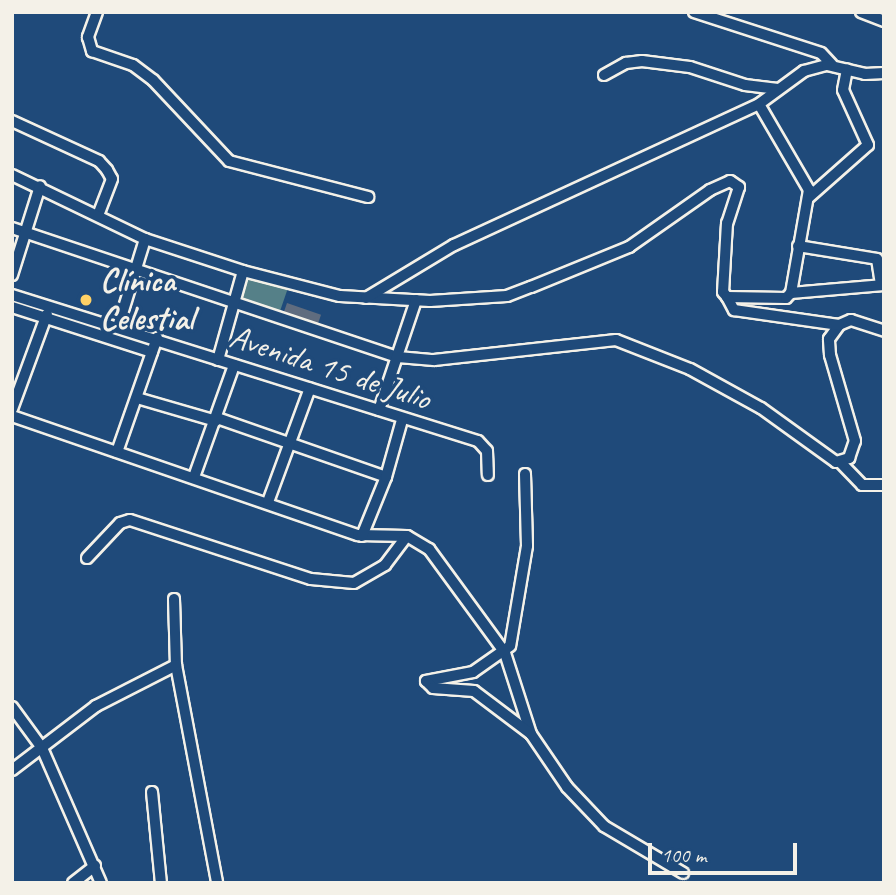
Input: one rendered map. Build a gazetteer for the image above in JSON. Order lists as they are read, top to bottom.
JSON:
{
  "streets": {
    "street": ["Avenida 15 de Julio"]
  },
  "places": ["Clínica Celestial"],
  "scale_bar": "100 m"
}
